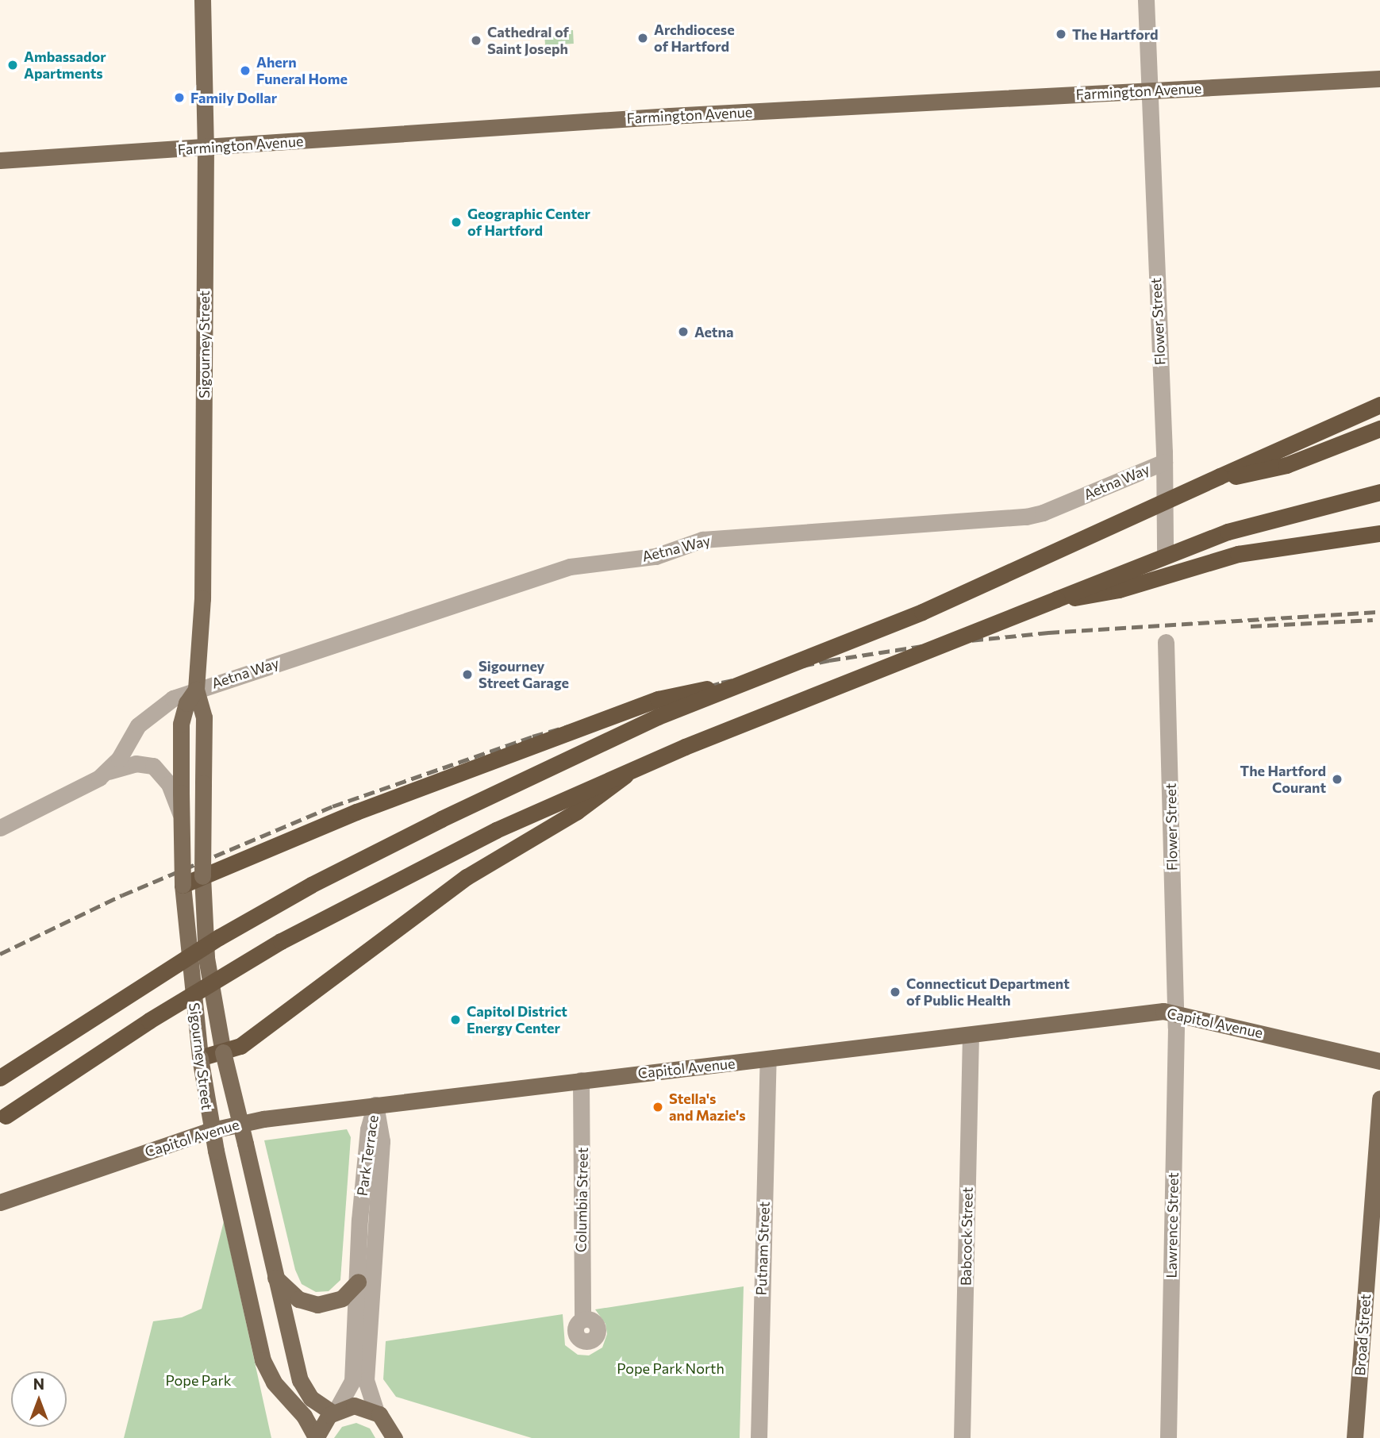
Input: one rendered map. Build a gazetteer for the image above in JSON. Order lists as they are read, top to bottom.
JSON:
{
  "streets": {
    "main road": [
      "Farmington Avenue",
      "Sigourney Street",
      "Capitol Avenue",
      "Broad Street"
    ],
    "street": [
      "Flower Street",
      "Aetna Way",
      "Park Terrace",
      "Columbia Street",
      "Lawrence Street",
      "Babcock Street",
      "Putnam Street"
    ]
  },
  "crossings": [
    ["Farmington Avenue", "Flower Street"],
    ["Farmington Avenue", "Sigourney Street"],
    ["Flower Street", "Aetna Way"],
    ["Flower Street", "Capitol Avenue"],
    ["Flower Street", "Lawrence Street"],
    ["Sigourney Street", "Aetna Way"],
    ["Sigourney Street", "Park Terrace"],
    ["Capitol Avenue", "Park Terrace"],
    ["Capitol Avenue", "Columbia Street"],
    ["Capitol Avenue", "Lawrence Street"],
    ["Capitol Avenue", "Babcock Street"],
    ["Capitol Avenue", "Putnam Street"]
  ],
  "parks": ["Pope Park North", "Pope Park"],
  "places": [
    "The Hartford",
    "Archdiocese of Hartford",
    "Cathedral of Saint Joseph",
    "Ambassador Apartments",
    "Ahern Funeral Home",
    "Family Dollar",
    "Geographic Center of Hartford",
    "Aetna",
    "Sigourney Street Garage",
    "The Hartford Courant",
    "Connecticut Department of Public Health",
    "Capitol District Energy Center",
    "Stella's and Mazie's"
  ],
  "north": "top"
}
